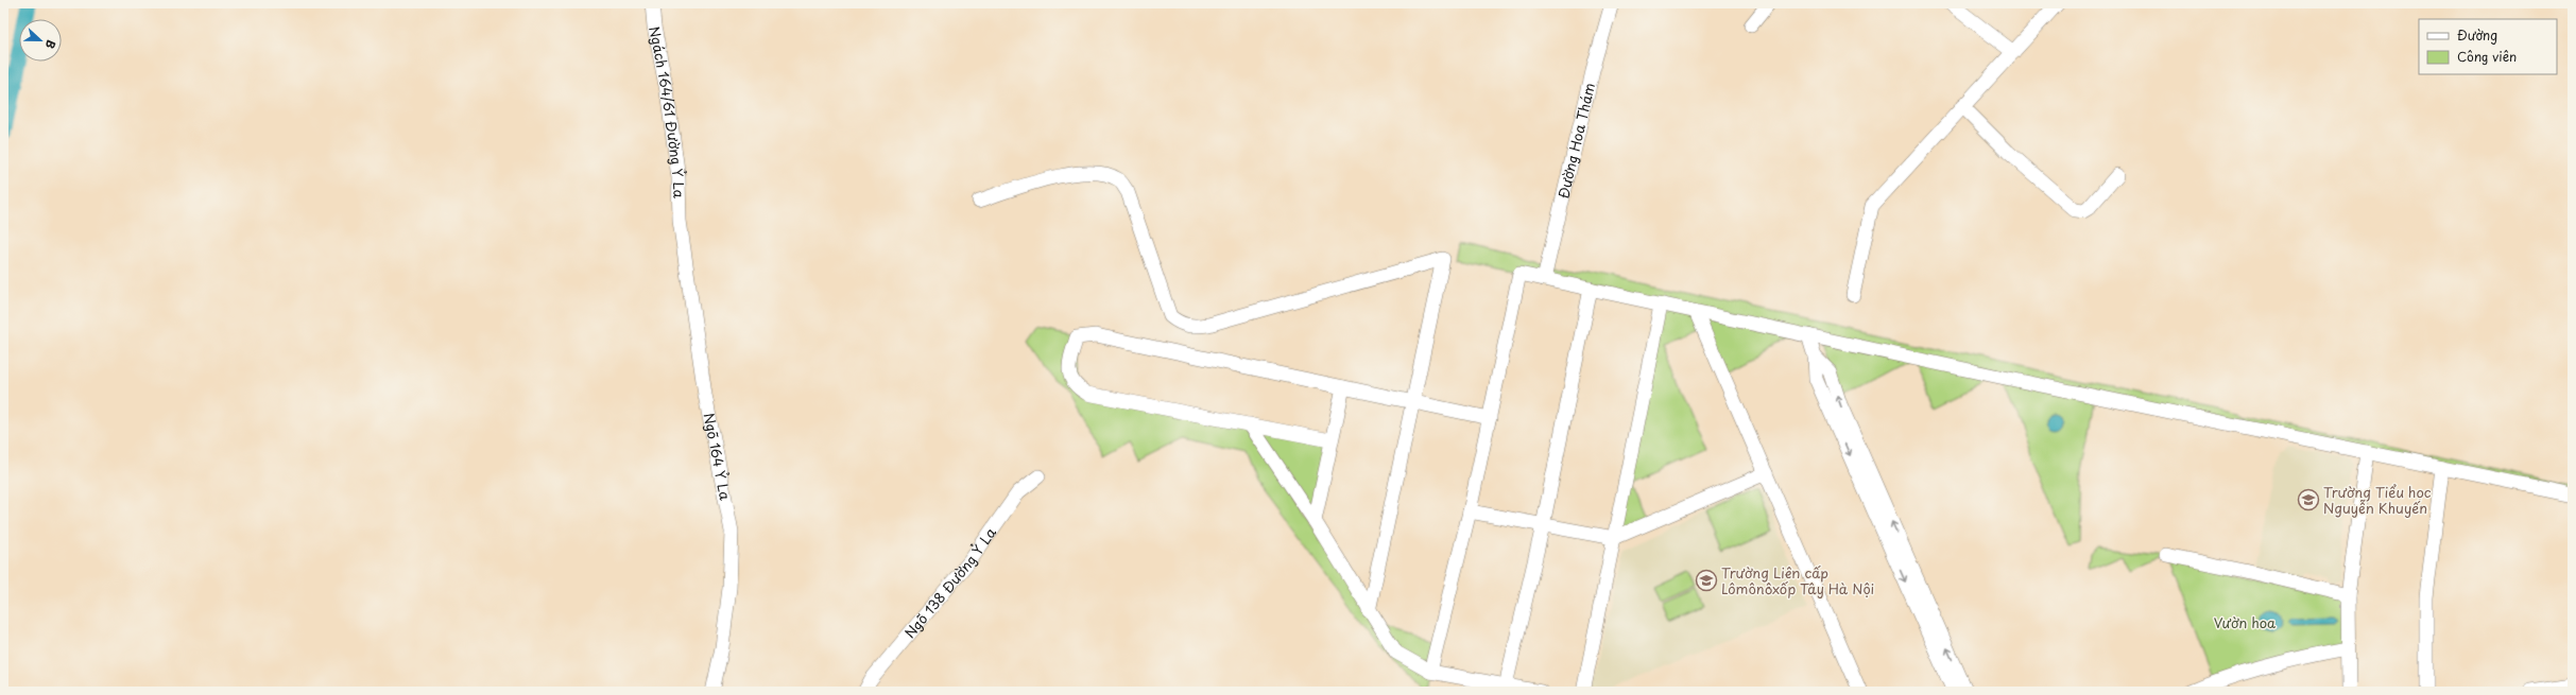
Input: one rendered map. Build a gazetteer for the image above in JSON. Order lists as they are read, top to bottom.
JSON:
{
  "streets": {
    "street": [
      "Ngách 164/61 Đường Ỷ La",
      "Đường Hoa Thám",
      "Ngõ 164 Ỷ La",
      "Ngõ 138 Đường Ỷ La"
    ]
  },
  "crossings": [
    ["Ngách 164/61 Đường Ỷ La", "Ngõ 164 Ỷ La"]
  ],
  "parks": ["Vườn hoa"],
  "places": {
    "school or university": ["Trường Tiểu học Nguyễn Khuyến", "Trường Liên cấp Lômônôxốp Tây Hà Nội"]
  },
  "legend": ["Đường", "Công viên"],
  "north": "right"
}
